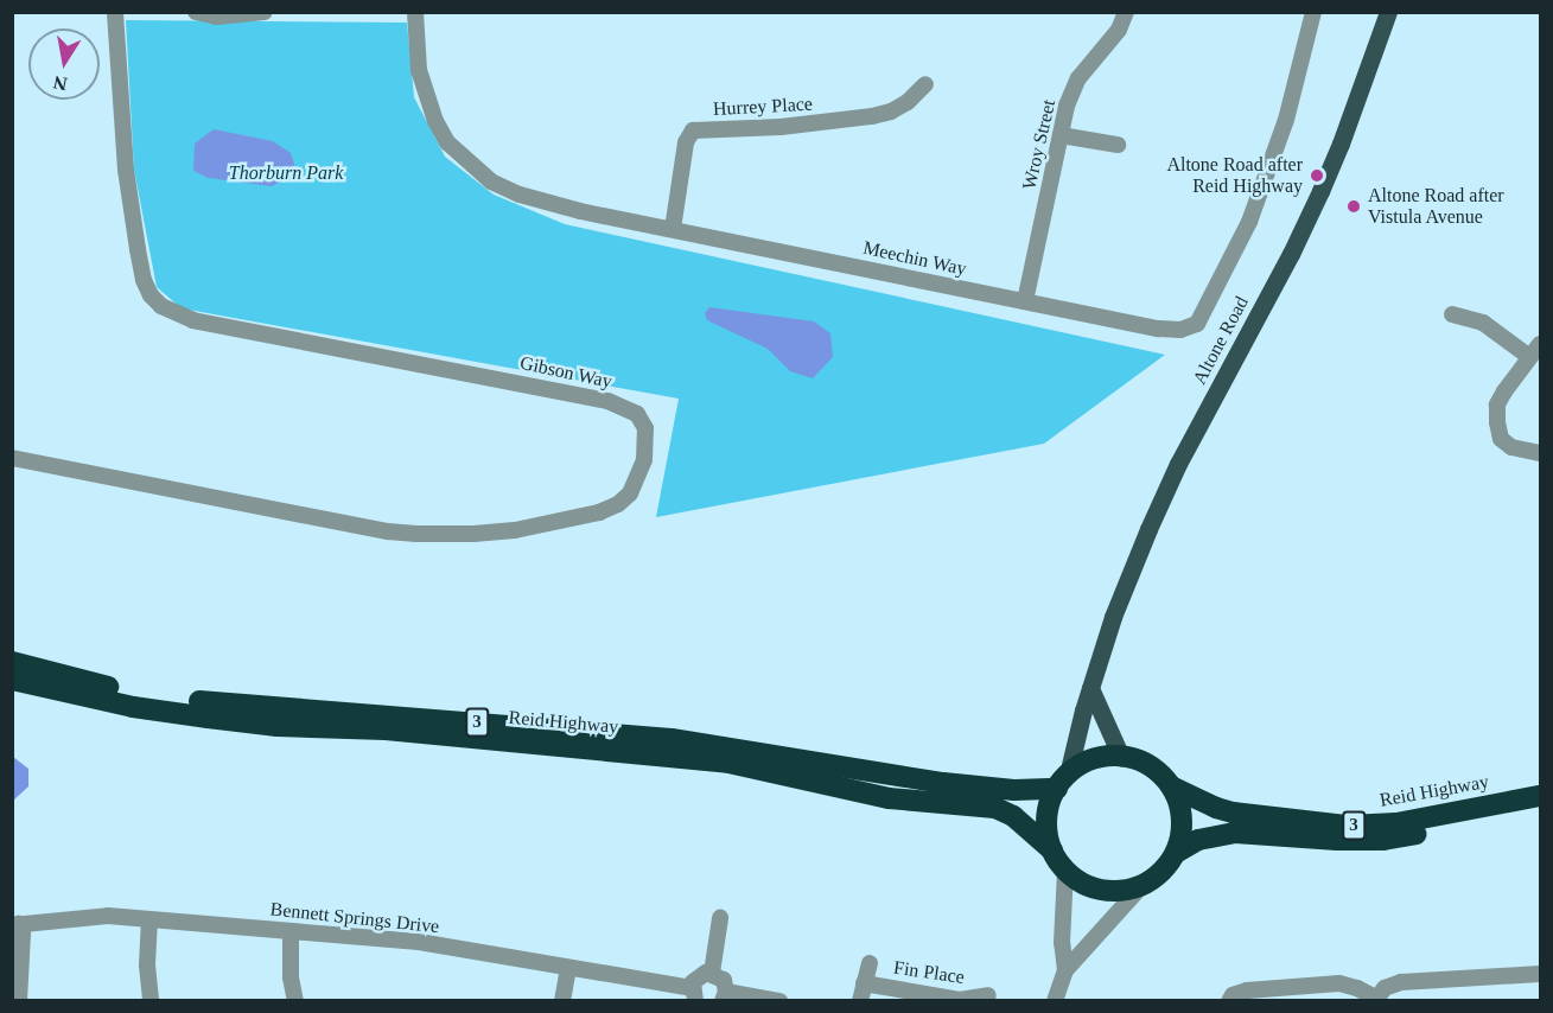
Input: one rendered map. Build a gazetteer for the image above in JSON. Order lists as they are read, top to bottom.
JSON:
{
  "streets": {
    "highway": ["3", "Reid Highway"],
    "main road": ["Altone Road"],
    "street": [
      "Hurrey Place",
      "Wroy Street",
      "Meechin Way",
      "Gibson Way",
      "Bennett Springs Drive",
      "Fin Place"
    ]
  },
  "crossings": [
    ["Hurrey Place", "Meechin Way"],
    ["Wroy Street", "Meechin Way"],
    ["Altone Road", "Reid Highway"]
  ],
  "parks": ["Thorburn Park"],
  "places": ["Altone Road after Reid Highway", "Altone Road after Vistula Avenue"],
  "north": "bottom"
}
